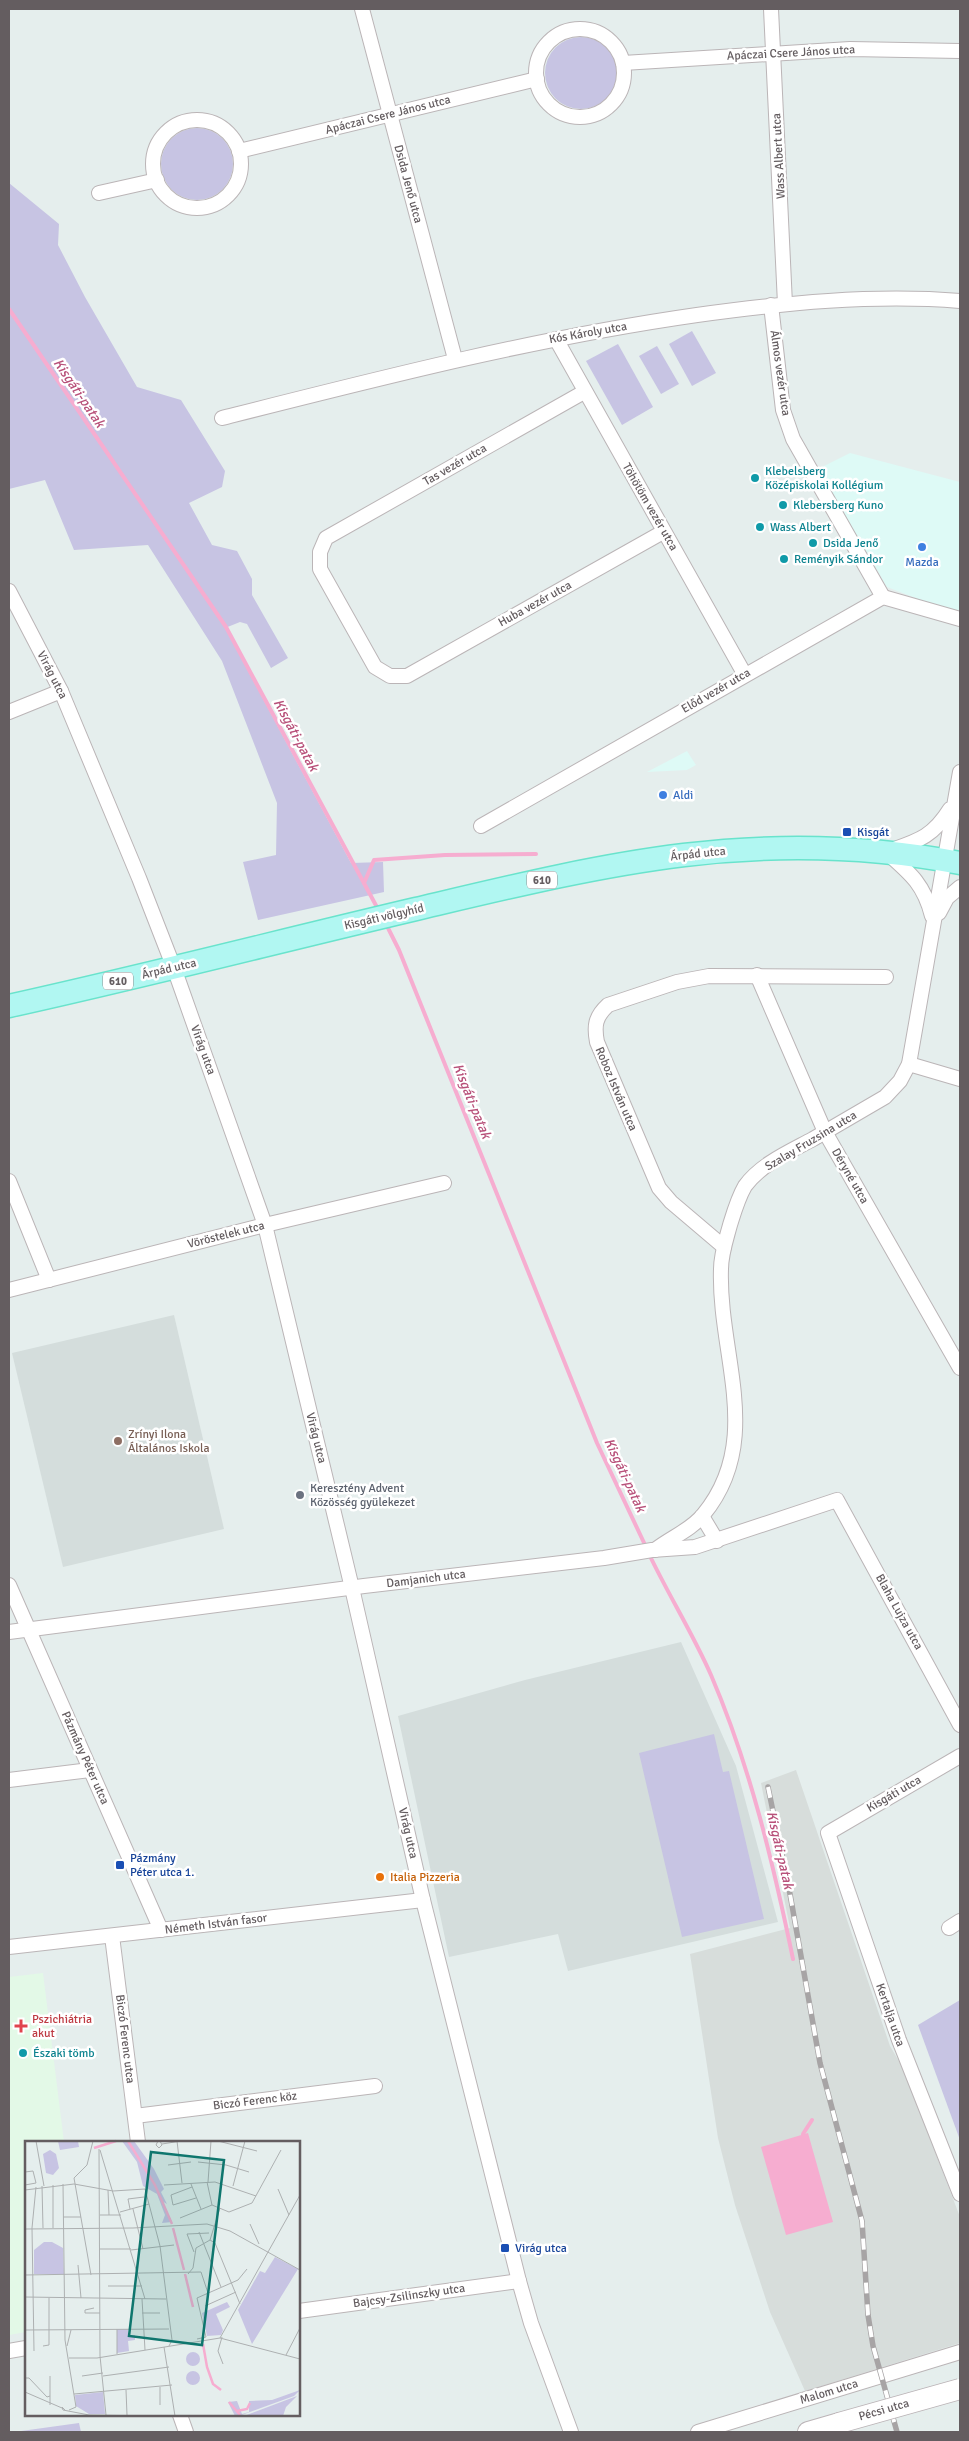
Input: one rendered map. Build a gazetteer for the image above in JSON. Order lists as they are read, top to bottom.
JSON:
{
  "streets": {
    "main road": ["Árpád utca", "610", "Kisgáti völgyhíd"],
    "street": [
      "Apáczai Csere János utca",
      "Wass Albert utca",
      "Dsida Jenő utca",
      "Kós Károly utca",
      "Álmos vezér utca",
      "Tas vezér utca",
      "Töhötöm vezér utca",
      "Huba vezér utca",
      "Virág utca",
      "Előd vezér utca",
      "Roboz István utca",
      "Szalay Fruzsina utca",
      "Déryné utca",
      "Vöröstelek utca",
      "Damjanich utca",
      "Blaha Lujza utca",
      "Pázmány Péter utca",
      "Kisgáti utca",
      "Németh István fasor",
      "Kertalja utca",
      "Biczó Ferenc utca",
      "Biczó Ferenc köz",
      "Bajcsy-Zsilinszky utca",
      "Malom utca",
      "Pécsi utca"
    ]
  },
  "crossings": [
    ["Apáczai Csere János utca", "Wass Albert utca"],
    ["Apáczai Csere János utca", "Dsida Jenő utca"],
    ["Wass Albert utca", "Kós Károly utca"],
    ["Dsida Jenő utca", "Kós Károly utca"],
    ["Kós Károly utca", "Álmos vezér utca"],
    ["Kós Károly utca", "Töhötöm vezér utca"],
    ["Álmos vezér utca", "Előd vezér utca"],
    ["Tas vezér utca", "Töhötöm vezér utca"],
    ["Tas vezér utca", "Huba vezér utca"],
    ["Töhötöm vezér utca", "Huba vezér utca"],
    ["Töhötöm vezér utca", "Előd vezér utca"],
    ["Virág utca", "Árpád utca"],
    ["Virág utca", "Vöröstelek utca"],
    ["Virág utca", "Damjanich utca"],
    ["Virág utca", "Németh István fasor"],
    ["Virág utca", "Bajcsy-Zsilinszky utca"],
    ["Árpád utca", "Kisgáti völgyhíd"],
    ["Árpád utca", "Szalay Fruzsina utca"],
    ["Roboz István utca", "Szalay Fruzsina utca"],
    ["Roboz István utca", "Déryné utca"],
    ["Szalay Fruzsina utca", "Déryné utca"],
    ["Szalay Fruzsina utca", "Damjanich utca"],
    ["Damjanich utca", "Blaha Lujza utca"],
    ["Damjanich utca", "Pázmány Péter utca"],
    ["Pázmány Péter utca", "Németh István fasor"],
    ["Kisgáti utca", "Kertalja utca"],
    ["Németh István fasor", "Biczó Ferenc utca"],
    ["Biczó Ferenc utca", "Biczó Ferenc köz"]
  ],
  "water": ["Kisgáti-patak"],
  "places": {
    "other": [
      "Klebelsberg Középiskolai Kollégium",
      "Klebersberg Kuno",
      "Wass Albert",
      "Dsida Jenő",
      "Mazda",
      "Reményik Sándor",
      "Aldi",
      "Zrínyi Ilona Általános Iskola",
      "Keresztény Advent Közösség gyülekezet",
      "Italia Pizzeria",
      "Északi tömb"
    ],
    "transit": ["Kisgát", "Pázmány Péter utca 1.", "Virág utca"],
    "health": ["Pszichiátria akut"]
  }
}
